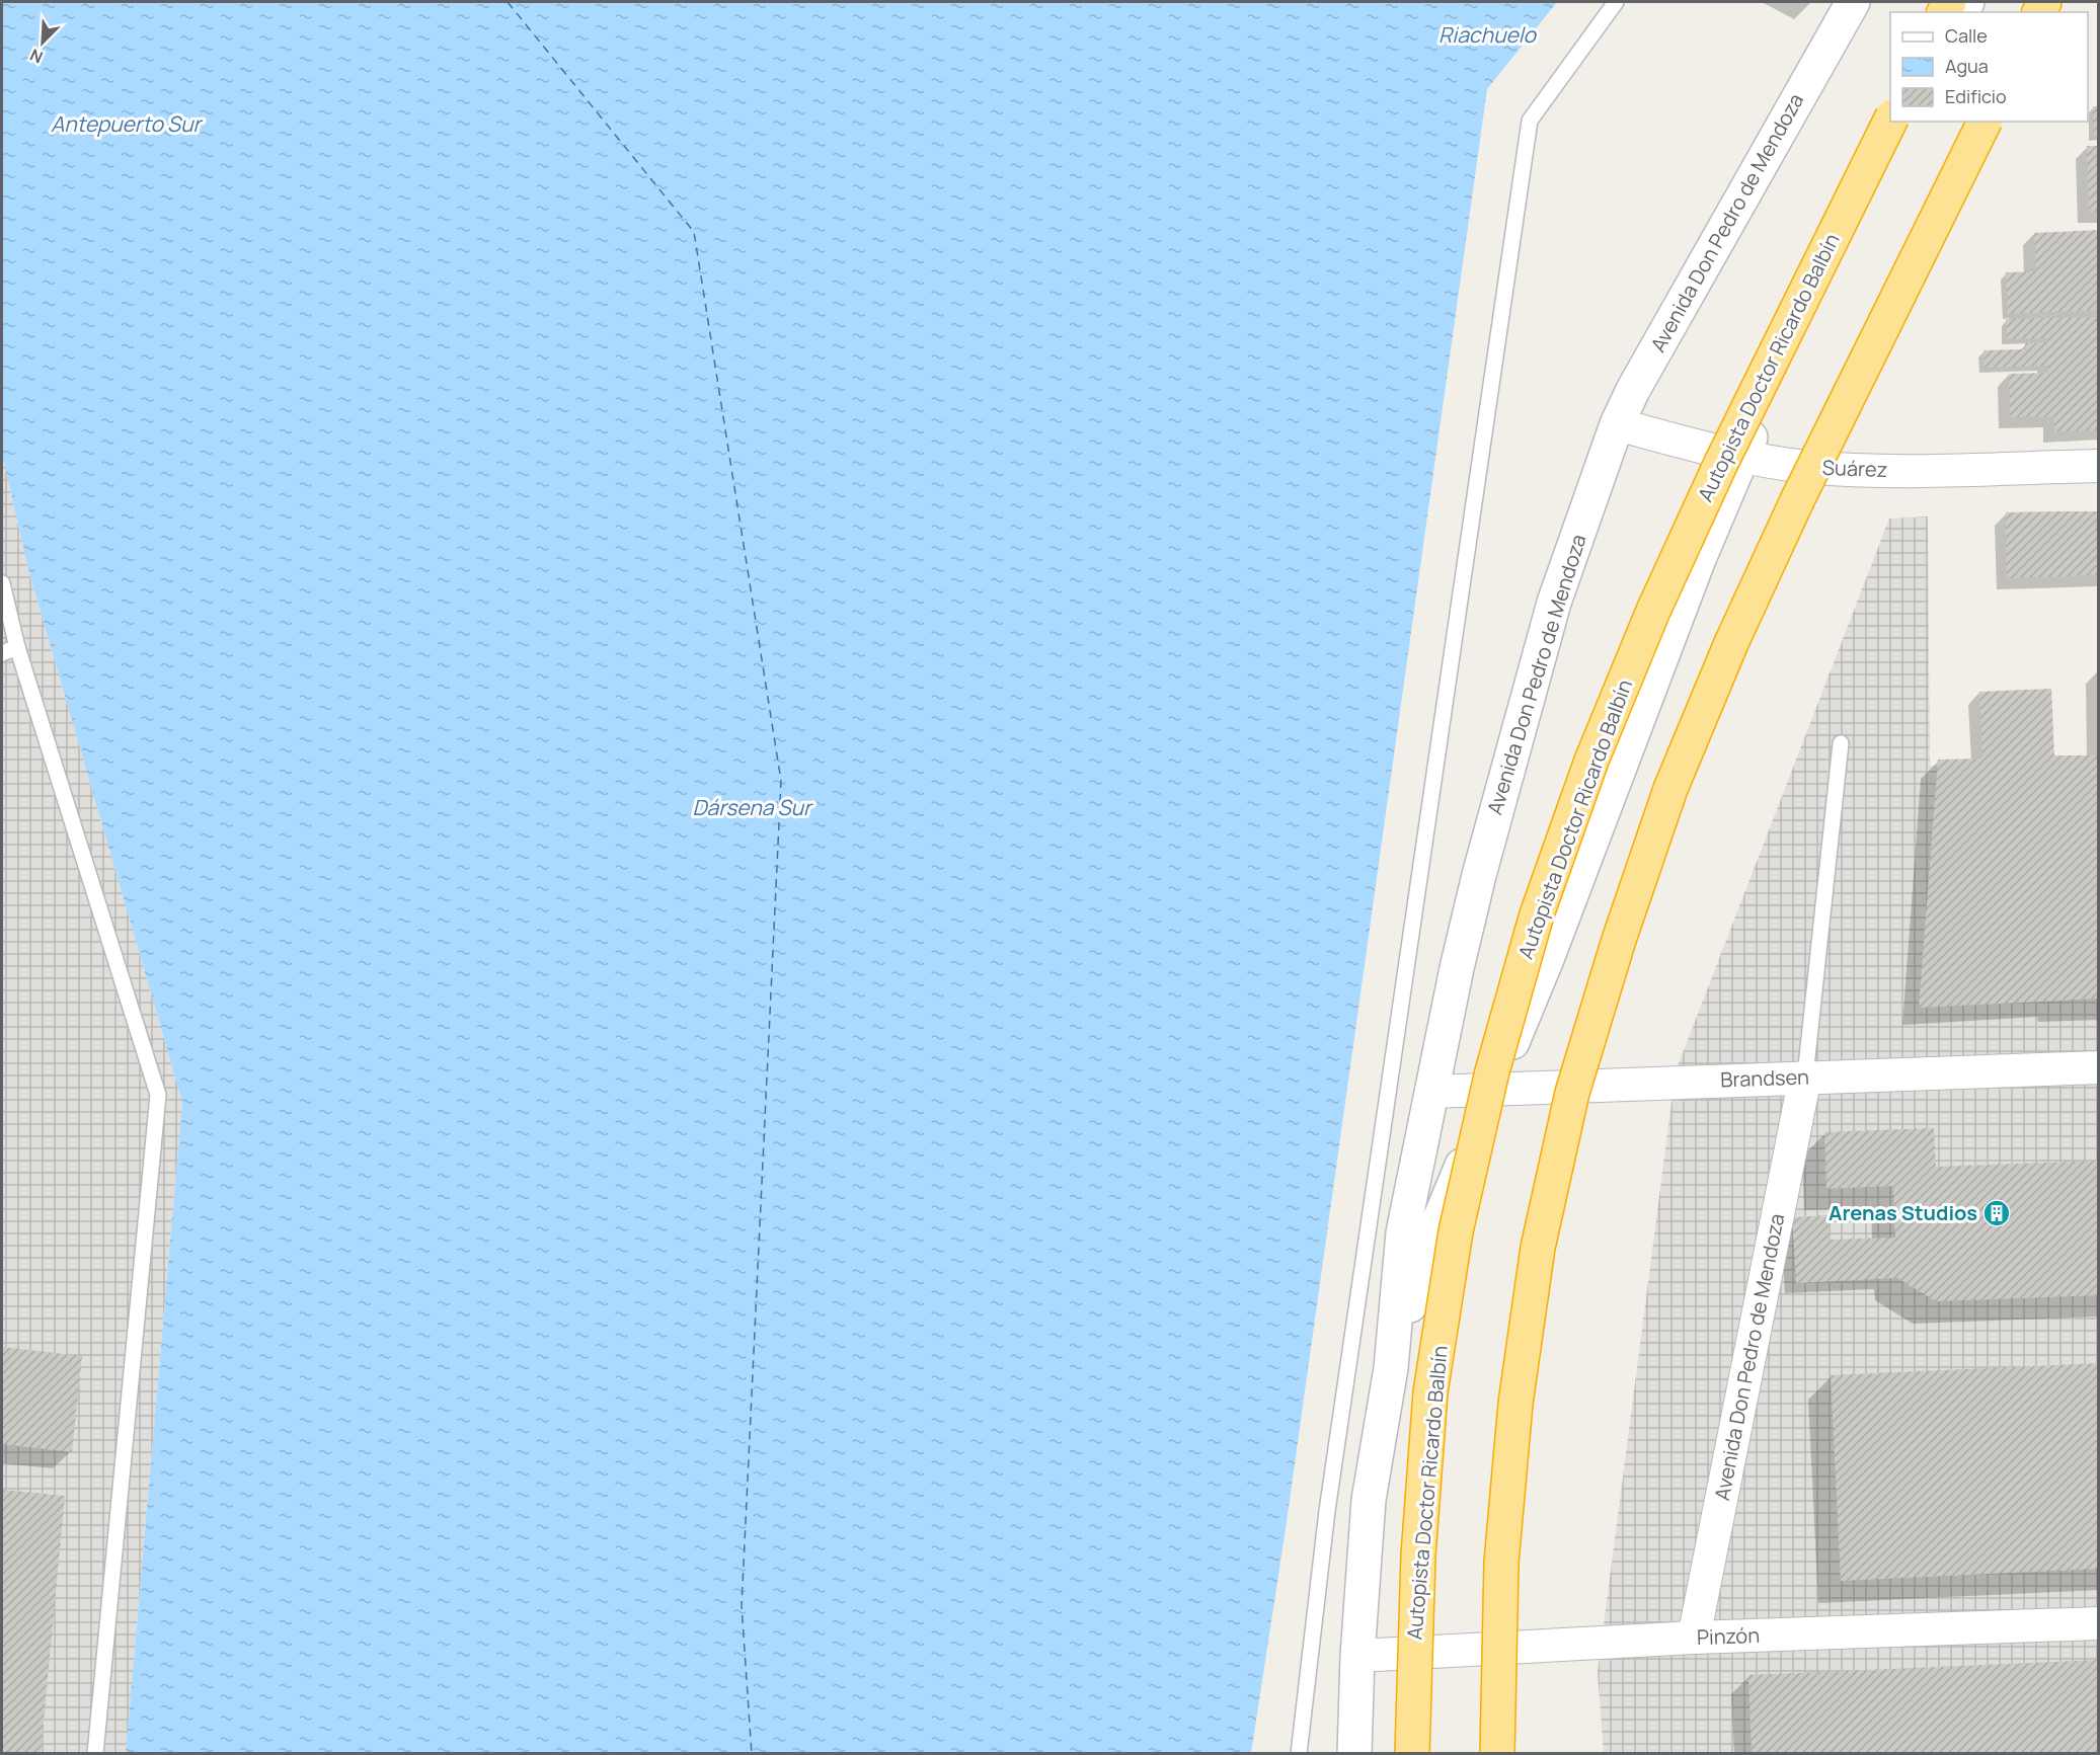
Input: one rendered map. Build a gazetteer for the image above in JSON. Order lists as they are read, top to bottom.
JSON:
{
  "streets": {
    "highway": ["Autopista Doctor Ricardo Balbín"],
    "main road": ["Avenida Don Pedro de Mendoza"],
    "street": ["Suárez", "Brandsen", "Pinzón"]
  },
  "crossings": [
    ["Avenida Don Pedro de Mendoza", "Suárez"],
    ["Avenida Don Pedro de Mendoza", "Brandsen"],
    ["Avenida Don Pedro de Mendoza", "Pinzón"]
  ],
  "water": ["Riachuelo", "Antepuerto Sur", "Dársena Sur"],
  "places": {
    "building": ["Arenas Studios"]
  },
  "legend": ["Calle", "Agua", "Edificio"],
  "north": "bottom left"
}
